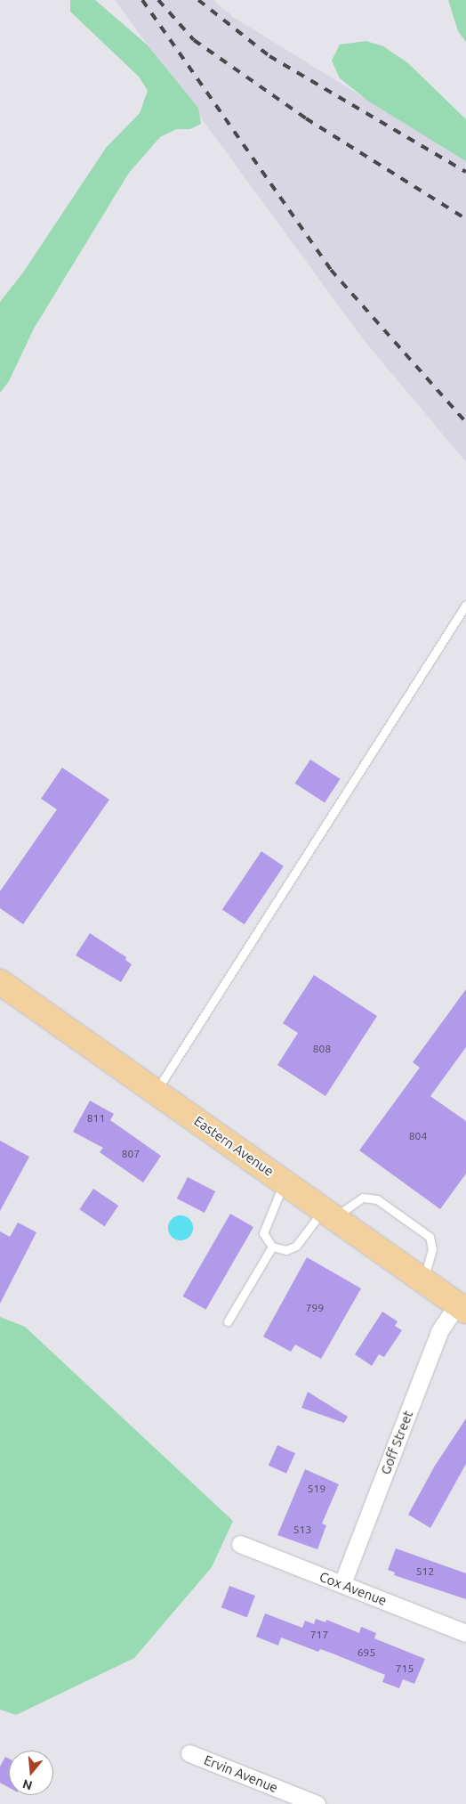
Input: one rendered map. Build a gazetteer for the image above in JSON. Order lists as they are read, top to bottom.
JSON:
{
  "streets": {
    "main road": ["Eastern Avenue"],
    "street": ["Goff Street", "Cox Avenue", "Ervin Avenue"]
  },
  "crossings": [
    ["Eastern Avenue", "Goff Street"],
    ["Goff Street", "Cox Avenue"]
  ],
  "house_numbers": [
    "808",
    "811",
    "804",
    "807",
    "799",
    "519",
    "513",
    "512",
    "717",
    "695",
    "715"
  ],
  "north": "bottom"
}
